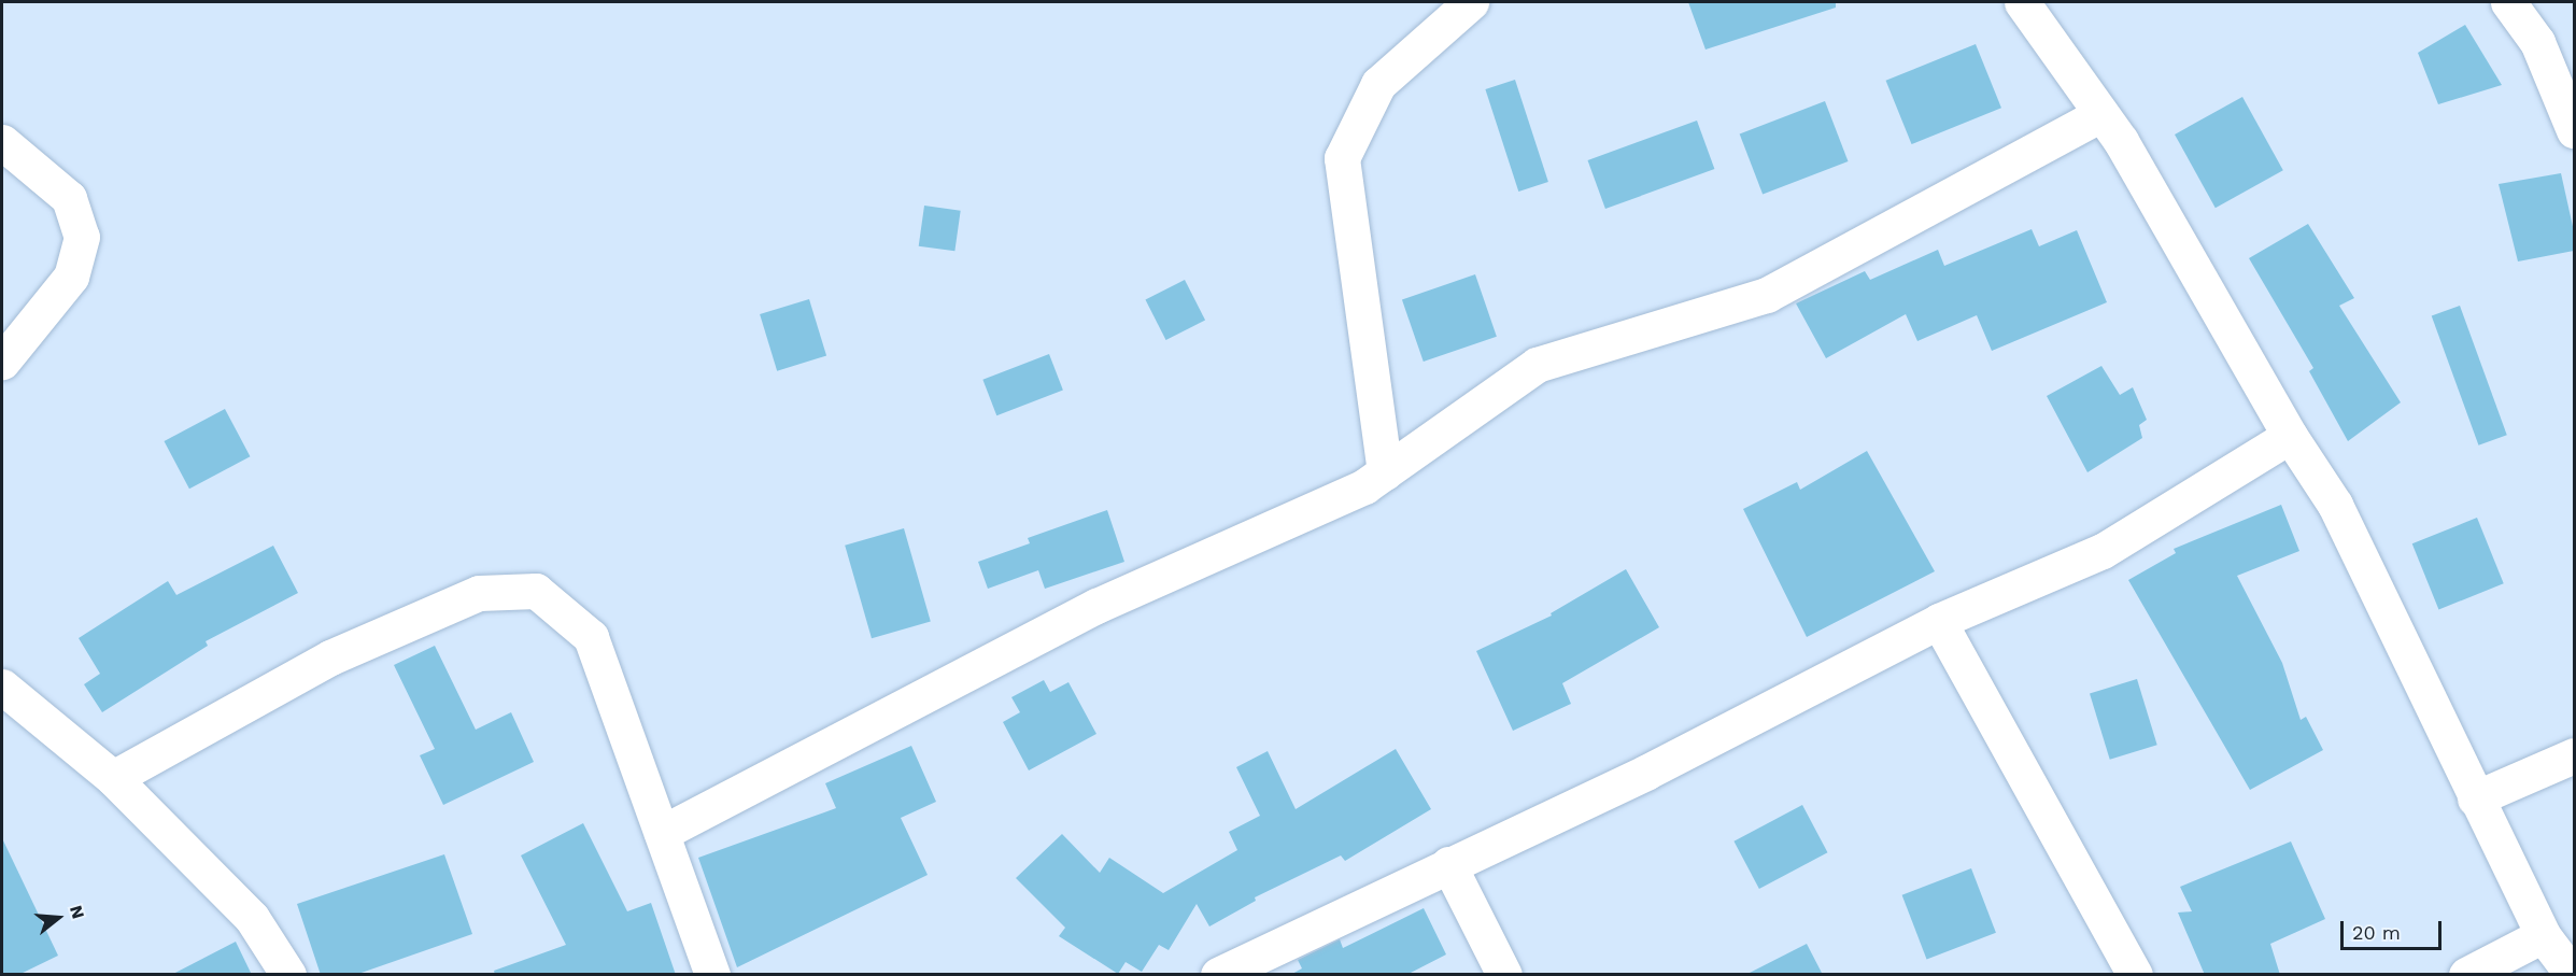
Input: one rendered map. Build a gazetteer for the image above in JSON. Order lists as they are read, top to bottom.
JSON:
{
  "scale_bar": "20 m",
  "north": "right"
}
